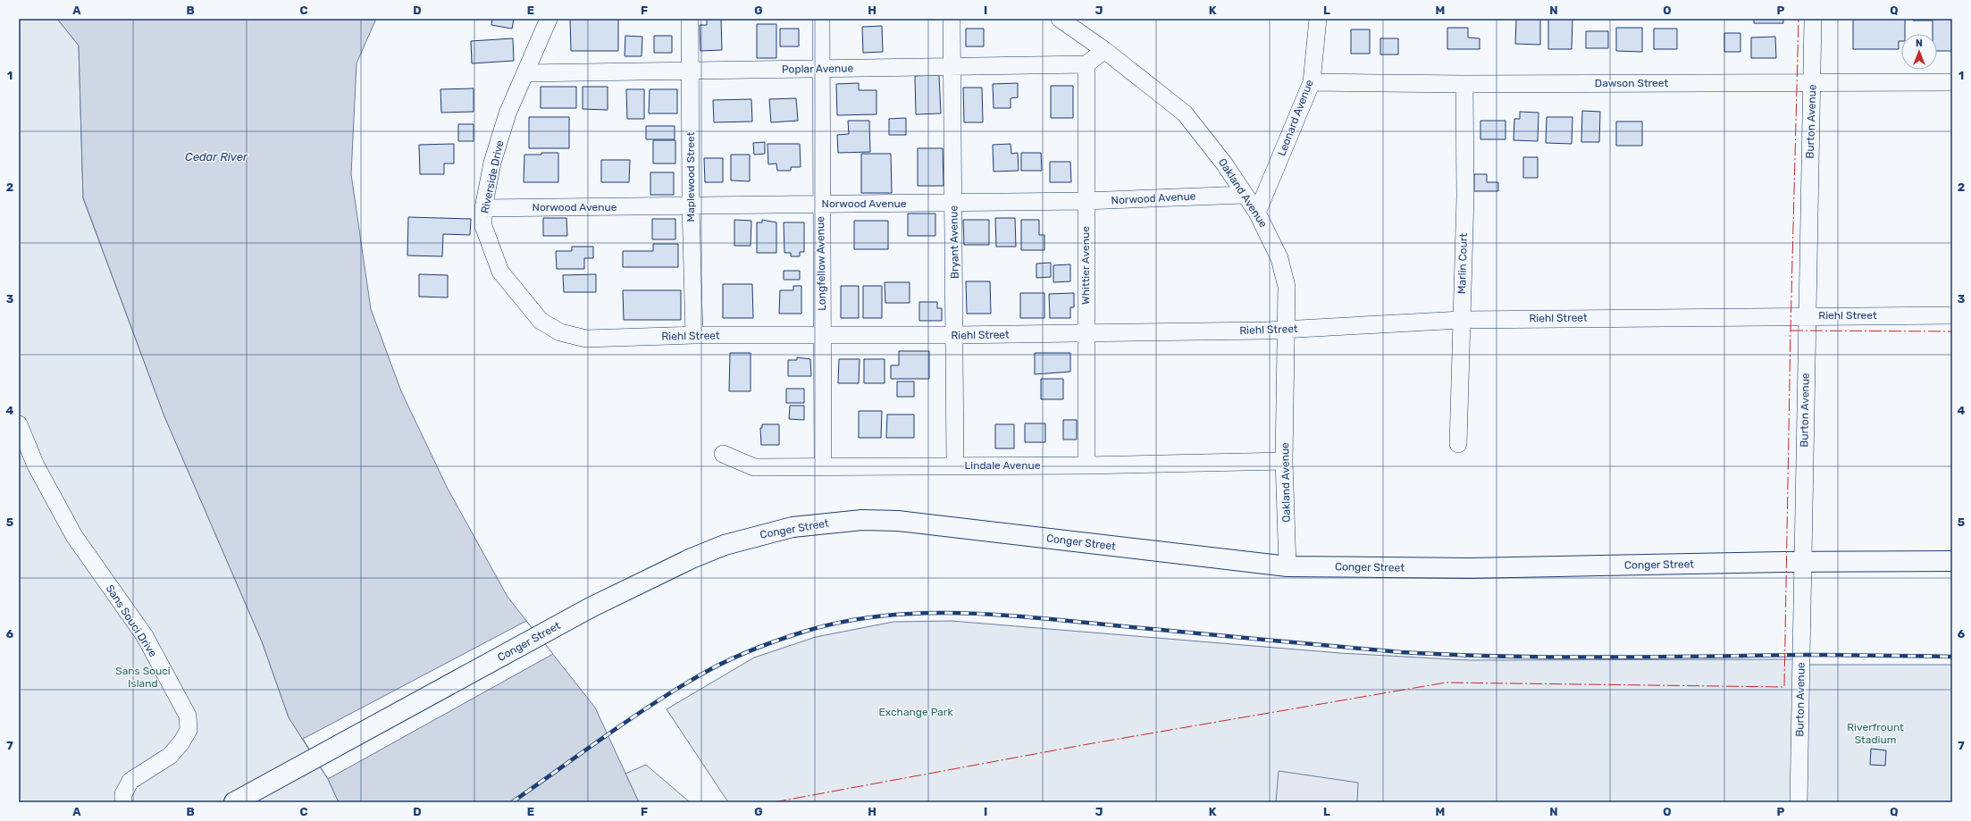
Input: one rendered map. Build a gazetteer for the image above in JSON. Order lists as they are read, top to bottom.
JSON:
{
  "streets": {
    "main road": ["Conger Street"],
    "street": [
      "Poplar Avenue",
      "Dawson Street",
      "Leonard Avenue",
      "Burton Avenue",
      "Riverside Drive",
      "Maplewood Street",
      "Oakland Avenue",
      "Norwood Avenue",
      "Bryant Avenue",
      "Longfellow Avenue",
      "Marlin Court",
      "Whittier Avenue",
      "Riehl Street",
      "Lindale Avenue",
      "Sans Souci Drive"
    ]
  },
  "crossings": [
    ["Poplar Avenue", "Riverside Drive"],
    ["Poplar Avenue", "Maplewood Street"],
    ["Poplar Avenue", "Bryant Avenue"],
    ["Poplar Avenue", "Longfellow Avenue"],
    ["Poplar Avenue", "Whittier Avenue"],
    ["Dawson Street", "Leonard Avenue"],
    ["Dawson Street", "Burton Avenue"],
    ["Dawson Street", "Marlin Court"],
    ["Leonard Avenue", "Oakland Avenue"],
    ["Burton Avenue", "Riehl Street"],
    ["Burton Avenue", "Conger Street"],
    ["Riverside Drive", "Norwood Avenue"],
    ["Riverside Drive", "Riehl Street"],
    ["Maplewood Street", "Norwood Avenue"],
    ["Maplewood Street", "Riehl Street"],
    ["Oakland Avenue", "Norwood Avenue"],
    ["Oakland Avenue", "Riehl Street"],
    ["Oakland Avenue", "Lindale Avenue"],
    ["Oakland Avenue", "Conger Street"],
    ["Norwood Avenue", "Bryant Avenue"],
    ["Norwood Avenue", "Longfellow Avenue"],
    ["Norwood Avenue", "Whittier Avenue"],
    ["Bryant Avenue", "Riehl Street"],
    ["Bryant Avenue", "Lindale Avenue"],
    ["Longfellow Avenue", "Riehl Street"],
    ["Longfellow Avenue", "Lindale Avenue"],
    ["Marlin Court", "Riehl Street"],
    ["Whittier Avenue", "Riehl Street"],
    ["Whittier Avenue", "Lindale Avenue"]
  ],
  "water": ["Cedar River"],
  "parks": ["Sans Souci Island", "Exchange Park", "Riverfrount Stadium"],
  "north": "top",
  "grid": {
    "columns": [
      "A",
      "B",
      "C",
      "D",
      "E",
      "F",
      "G",
      "H",
      "I",
      "J",
      "K",
      "L",
      "M",
      "N",
      "O",
      "P",
      "Q"
    ],
    "rows": [
      "1",
      "2",
      "3",
      "4",
      "5",
      "6",
      "7"
    ]
  }
}
